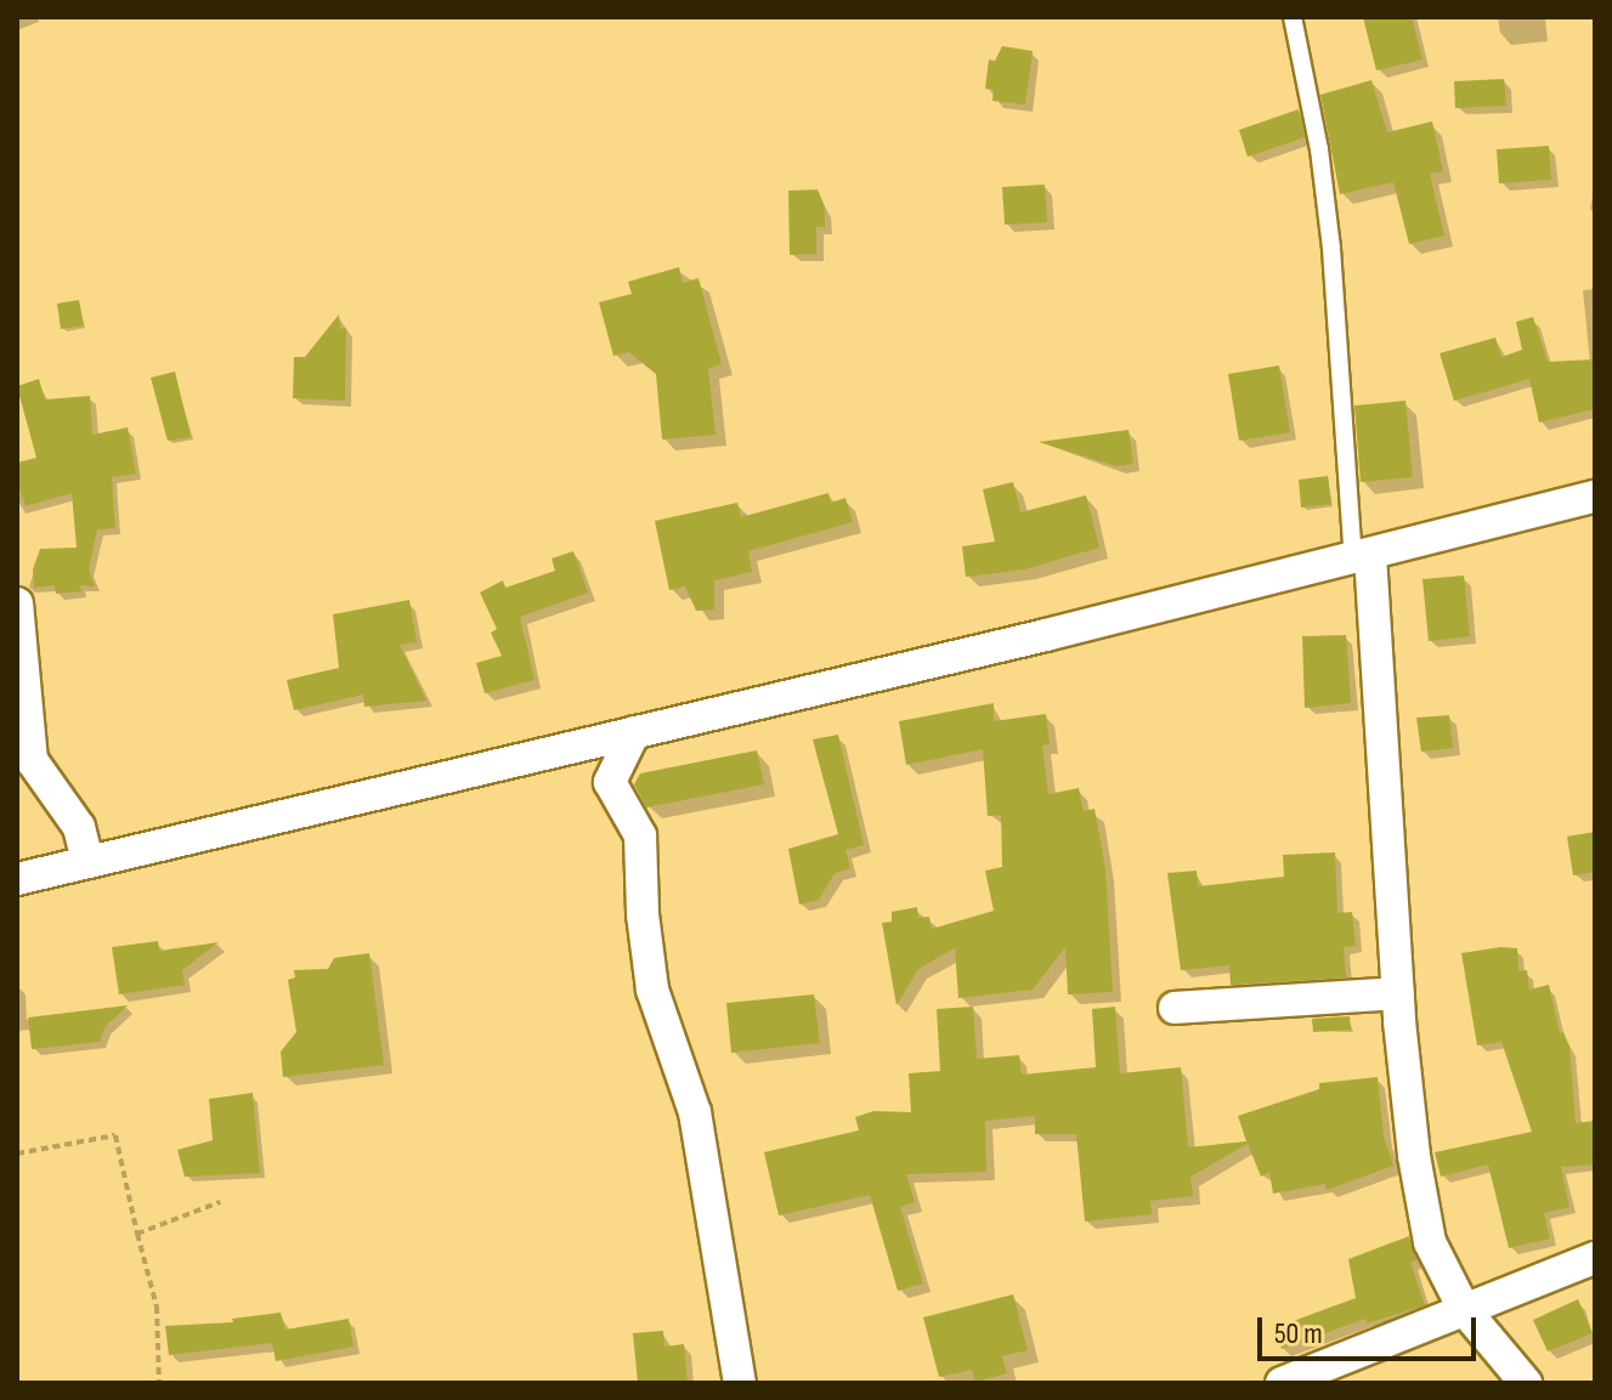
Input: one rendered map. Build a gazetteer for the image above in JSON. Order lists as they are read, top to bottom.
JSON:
{
  "scale_bar": "50 m"
}
